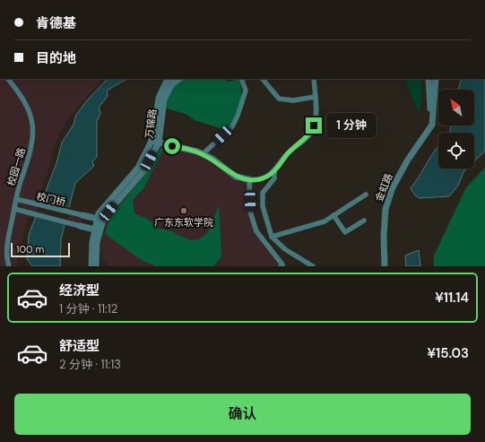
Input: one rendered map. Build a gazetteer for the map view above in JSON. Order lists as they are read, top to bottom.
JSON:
{
  "streets": {
    "street": [
      "万锦路",
      "校园一路",
      "金虹路",
      "校门桥"
    ]
  },
  "crossings": [
    ["校园一路", "校门桥"]
  ],
  "places": ["广东东软学院"],
  "scale_bar": "100 m",
  "north": "top left",
  "page": {
    "banner": ["肯德基", "目的地"],
    "bubble": "1 分钟",
    "scale": "100 m",
    "list": [
      {
        "name": "经济型",
        "note": "1 分钟 · 11:12",
        "value": "¥11.14"
      },
      {
        "name": "舒适型",
        "note": "2 分钟 · 11:13",
        "value": "¥15.03"
      }
    ],
    "buttons": "确认"
  }
}
